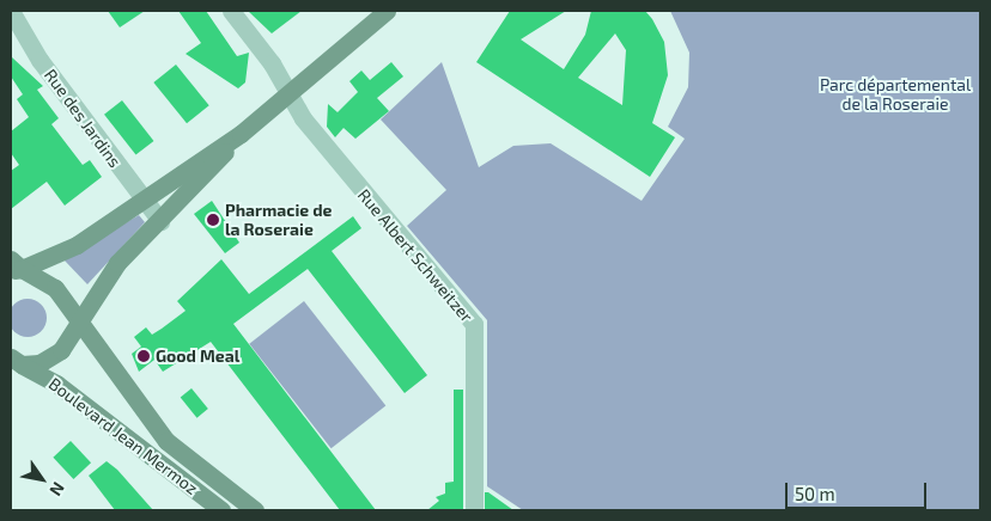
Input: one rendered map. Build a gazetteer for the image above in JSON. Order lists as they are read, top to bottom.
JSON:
{
  "streets": {
    "main road": ["Boulevard Jean Mermoz"],
    "street": ["Rue des Jardins", "Rue Albert Schweitzer"]
  },
  "parks": ["Parc départemental de la Roseraie"],
  "places": ["Pharmacie de la Roseraie", "Good Meal"],
  "scale_bar": "50 m",
  "north": "bottom right"
}
